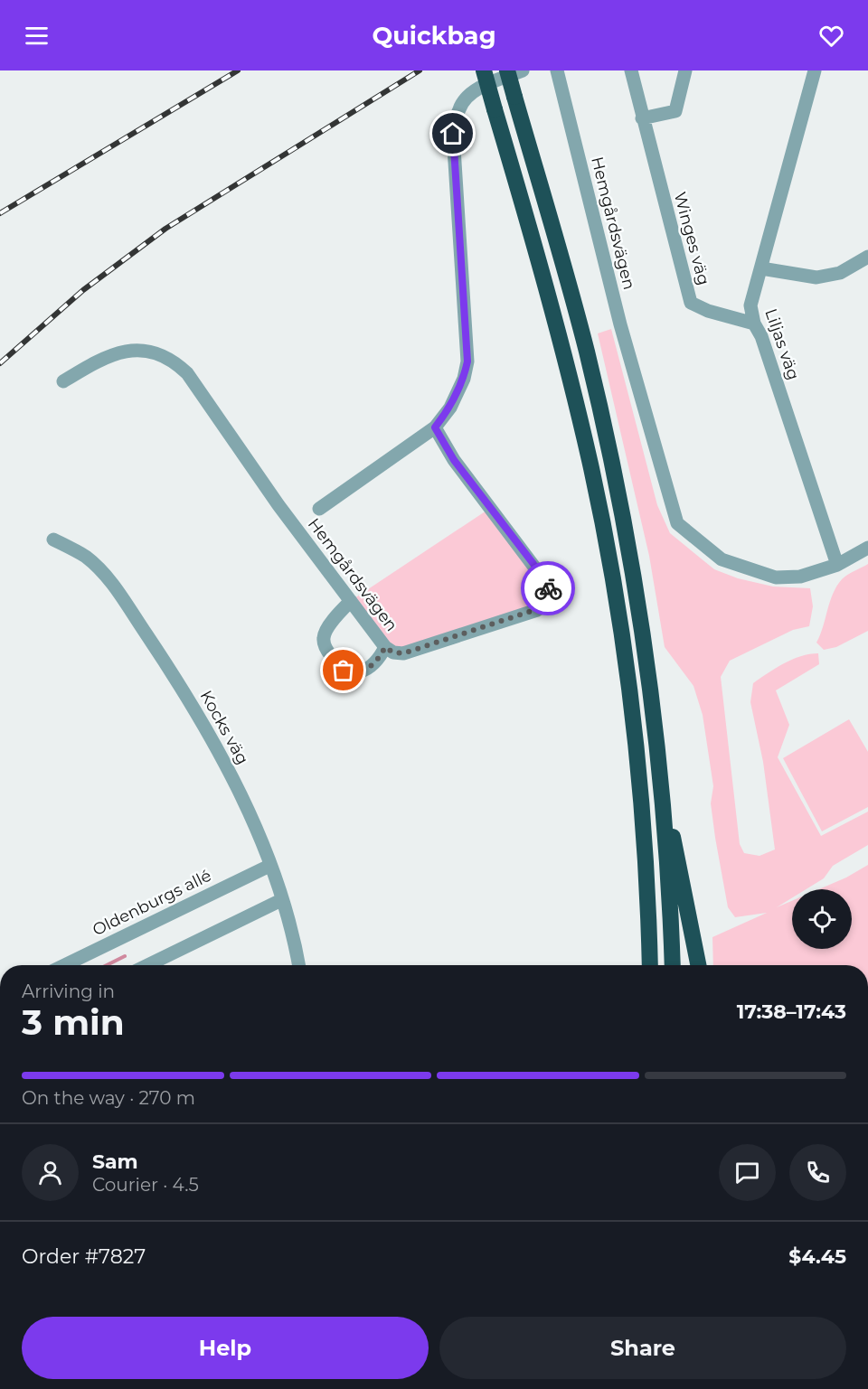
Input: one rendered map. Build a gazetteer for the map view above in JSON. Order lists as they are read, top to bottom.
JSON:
{
  "streets": {
    "street": [
      "Hemgårdsvägen",
      "Winges väg",
      "Liljas väg",
      "Kocks väg",
      "Oldenburgs allé"
    ]
  },
  "crossings": [
    ["Hemgårdsvägen", "Liljas väg"],
    ["Winges väg", "Liljas väg"],
    ["Kocks väg", "Oldenburgs allé"]
  ],
  "page": {
    "header": "Quickbag",
    "heading": ["3 min", "Arriving in", "17:38–17:43"],
    "panel": [
      "Sam",
      "Courier · 4.5",
      "Order #7827",
      "$4.45"
    ],
    "bar": "On the way · 270 m",
    "buttons": ["Help", "Share"]
  }
}
